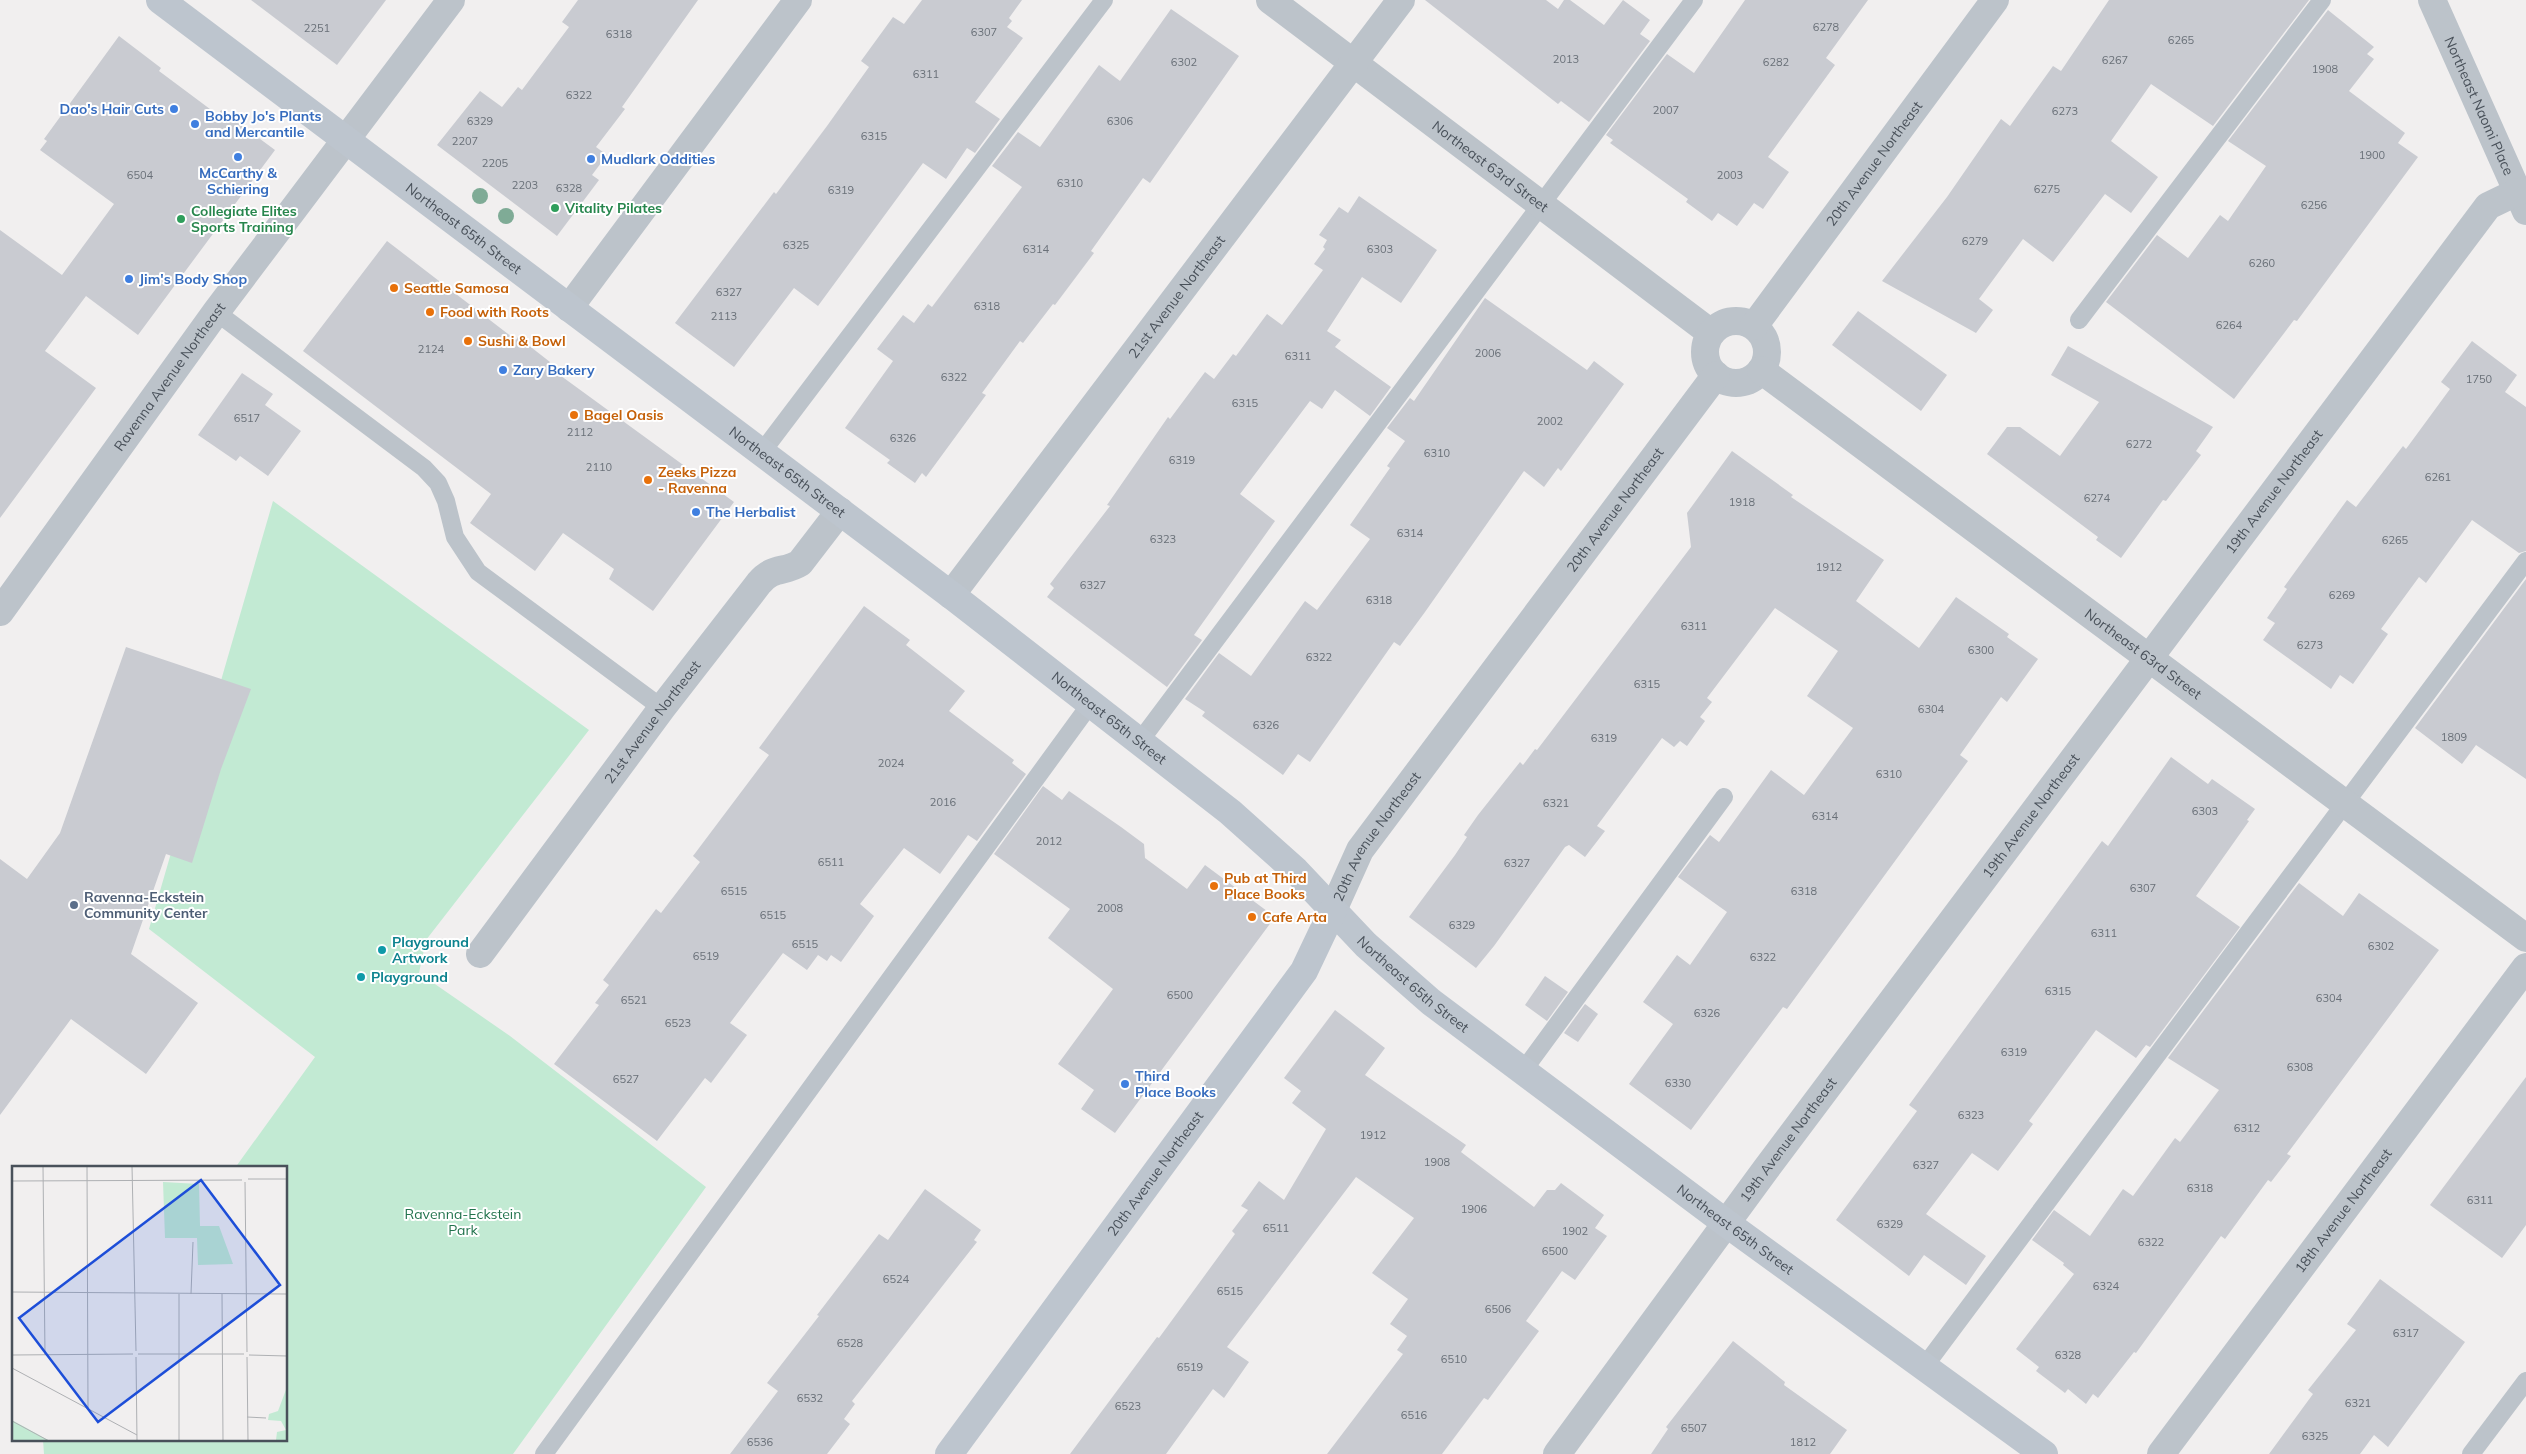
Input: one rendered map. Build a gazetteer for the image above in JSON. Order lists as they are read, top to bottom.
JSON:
{
  "streets": {
    "main road": ["20th Avenue Northeast", "Northeast 65th Street"],
    "street": [
      "Northeast Naomi Place",
      "Northeast 63rd Street",
      "21st Avenue Northeast",
      "Ravenna Avenue Northeast",
      "19th Avenue Northeast",
      "18th Avenue Northeast"
    ]
  },
  "crossings": [
    ["Northeast Naomi Place", "19th Avenue Northeast"],
    ["20th Avenue Northeast", "Northeast 63rd Street"],
    ["20th Avenue Northeast", "Northeast 65th Street"],
    ["Northeast 63rd Street", "21st Avenue Northeast"],
    ["Northeast 63rd Street", "19th Avenue Northeast"],
    ["Northeast 65th Street", "21st Avenue Northeast"],
    ["Northeast 65th Street", "Ravenna Avenue Northeast"],
    ["Northeast 65th Street", "19th Avenue Northeast"]
  ],
  "parks": ["Ravenna-Eckstein Park"],
  "places": [
    "Dao's Hair Cuts",
    "Bobby Jo's Plants and Mercantile",
    "McCarthy & Schiering",
    "Mudlark Oddities",
    "Vitality Pilates",
    "Collegiate Elites Sports Training",
    "Jim's Body Shop",
    "Seattle Samosa",
    "Food with Roots",
    "Sushi & Bowl",
    "Zary Bakery",
    "Bagel Oasis",
    "Zeeks Pizza - Ravenna",
    "The Herbalist",
    "Pub at Third Place Books",
    "Ravenna-Eckstein Community Center",
    "Cafe Arta",
    "Playground Artwork",
    "Playground",
    "Third Place Books"
  ],
  "house_numbers": [
    "6278",
    "2251",
    "6307",
    "6318",
    "6265",
    "2013",
    "6267",
    "6302",
    "6282",
    "1908",
    "6311",
    "6322",
    "2007",
    "6273",
    "6329",
    "6306",
    "6315",
    "2207",
    "1900",
    "2205",
    "6504",
    "2003",
    "6310",
    "2203",
    "6328",
    "6275",
    "6319",
    "6256",
    "6279",
    "6325",
    "6314",
    "6303",
    "6260",
    "6327",
    "6318",
    "2113",
    "6264",
    "2124",
    "2006",
    "6311",
    "6322",
    "1750",
    "6315",
    "6517",
    "2002",
    "2112",
    "6326",
    "6272",
    "6310",
    "6319",
    "2110",
    "6261",
    "6274",
    "1918",
    "6314",
    "6323",
    "6265",
    "1912",
    "6327",
    "6269",
    "6318",
    "6311",
    "6273",
    "6300",
    "6322",
    "6315",
    "6304",
    "6326",
    "1809",
    "6319",
    "2024",
    "6310",
    "2016",
    "6321",
    "6303",
    "6314",
    "2012",
    "6511",
    "6327",
    "6307",
    "6515",
    "6318",
    "2008",
    "6515",
    "6329",
    "6311",
    "6515",
    "6302",
    "6519",
    "6322",
    "6315",
    "6500",
    "6304",
    "6521",
    "6326",
    "6523",
    "6319",
    "6308",
    "6527",
    "6330",
    "6323",
    "6312",
    "1912",
    "1908",
    "6327",
    "6318",
    "6311",
    "1906",
    "6329",
    "6511",
    "1902",
    "6322",
    "6500",
    "6524",
    "6324",
    "6515",
    "6506",
    "6317",
    "6528",
    "6328",
    "6510",
    "6519",
    "6532",
    "6321",
    "6523",
    "6516",
    "6507",
    "6325",
    "6536",
    "1812"
  ]
}
